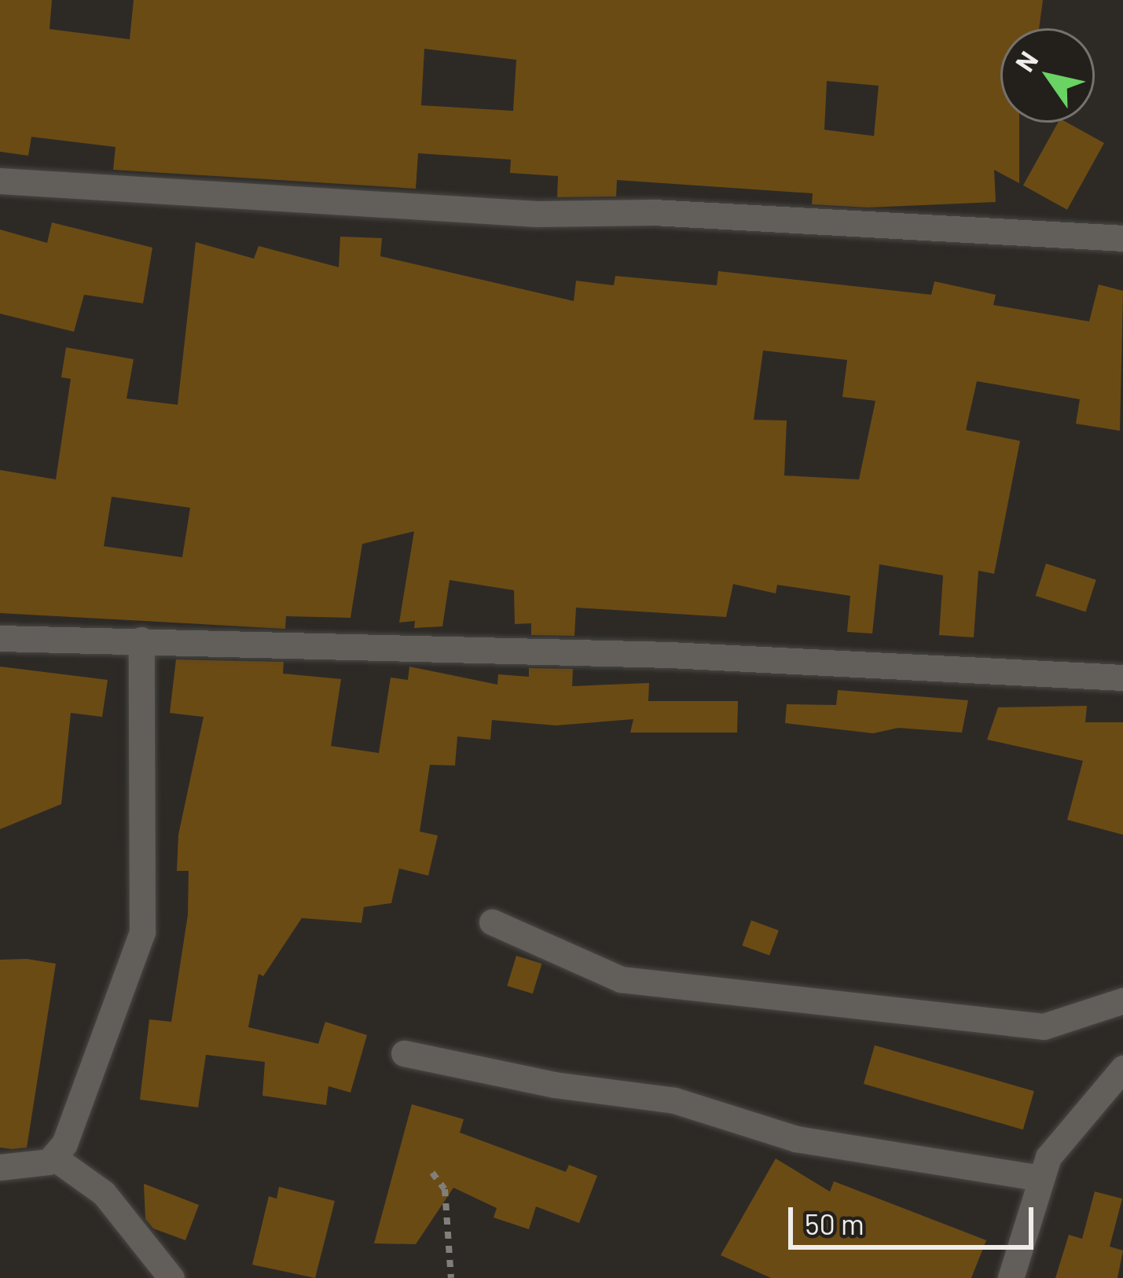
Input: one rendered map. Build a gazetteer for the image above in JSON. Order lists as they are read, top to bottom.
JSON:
{
  "scale_bar": "50 m",
  "north": "top left"
}
